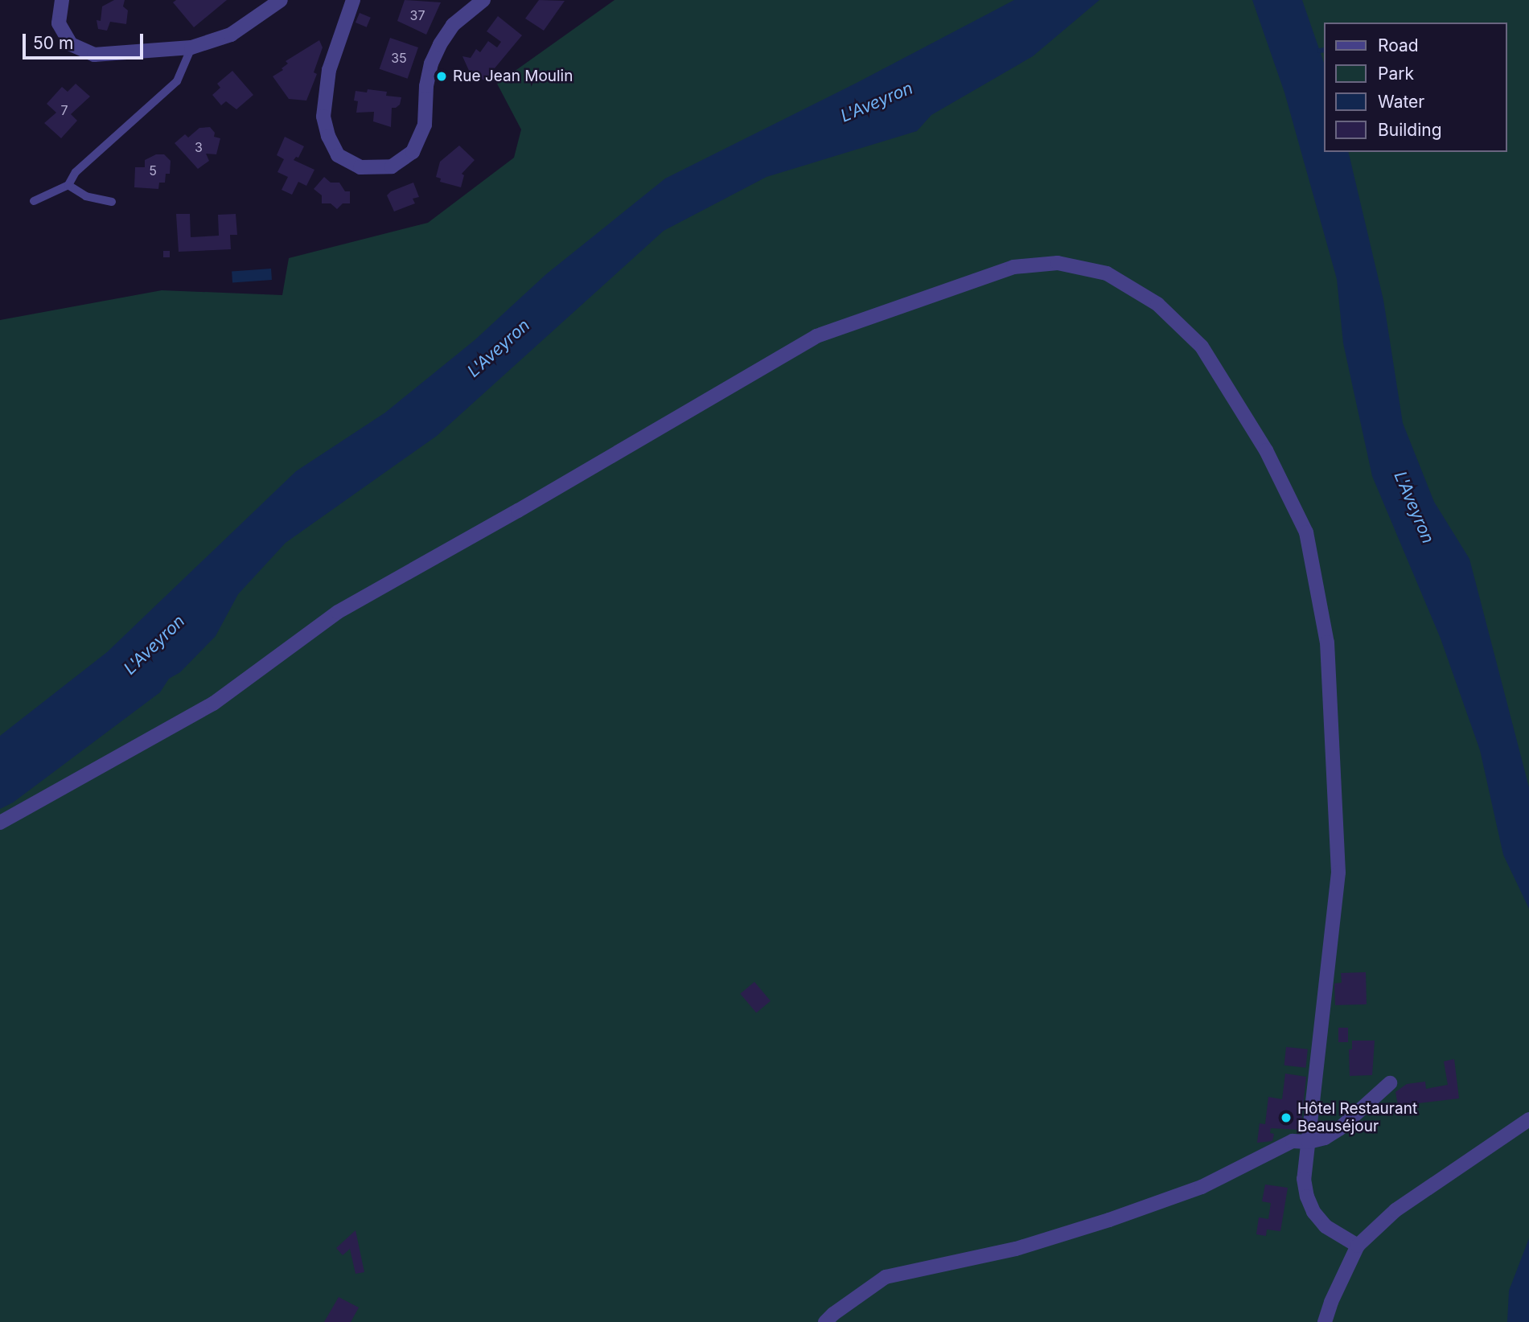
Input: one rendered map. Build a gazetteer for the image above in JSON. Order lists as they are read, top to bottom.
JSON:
{
  "water": ["L'Aveyron"],
  "places": ["Rue Jean Moulin", "Hôtel Restaurant Beauséjour"],
  "house_numbers": [
    "37",
    "35",
    "7",
    "3",
    "5"
  ],
  "legend": [
    "Road",
    "Park",
    "Water",
    "Building"
  ],
  "scale_bar": "50 m"
}
